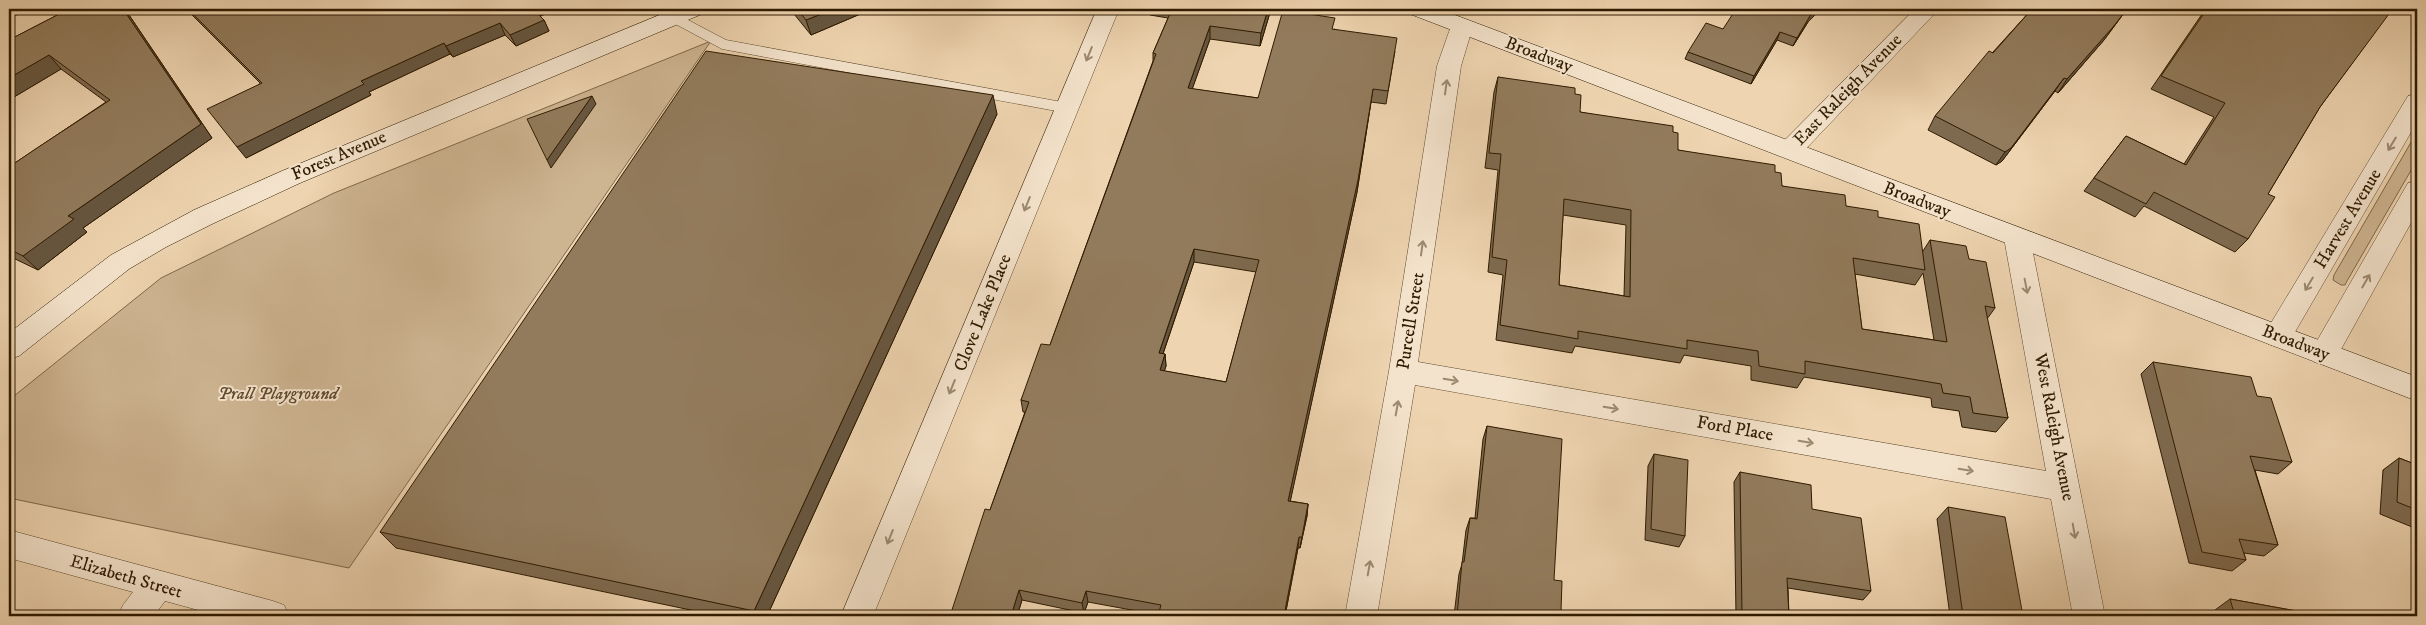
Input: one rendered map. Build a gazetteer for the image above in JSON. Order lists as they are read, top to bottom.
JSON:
{
  "streets": {
    "street": [
      "Broadway",
      "East Raleigh Avenue",
      "Forest Avenue",
      "Harvest Avenue",
      "Clove Lake Place",
      "Purcell Street",
      "West Raleigh Avenue",
      "Ford Place",
      "Elizabeth Street"
    ]
  },
  "crossings": [
    ["Broadway", "East Raleigh Avenue"],
    ["Broadway", "Harvest Avenue"],
    ["Broadway", "Purcell Street"],
    ["Broadway", "West Raleigh Avenue"],
    ["Purcell Street", "Ford Place"],
    ["West Raleigh Avenue", "Ford Place"]
  ],
  "one_way": [
    "Clove Lake Place",
    "Purcell Street",
    "West Raleigh Avenue",
    "Ford Place"
  ],
  "parks": ["Prall Playground"]
}
